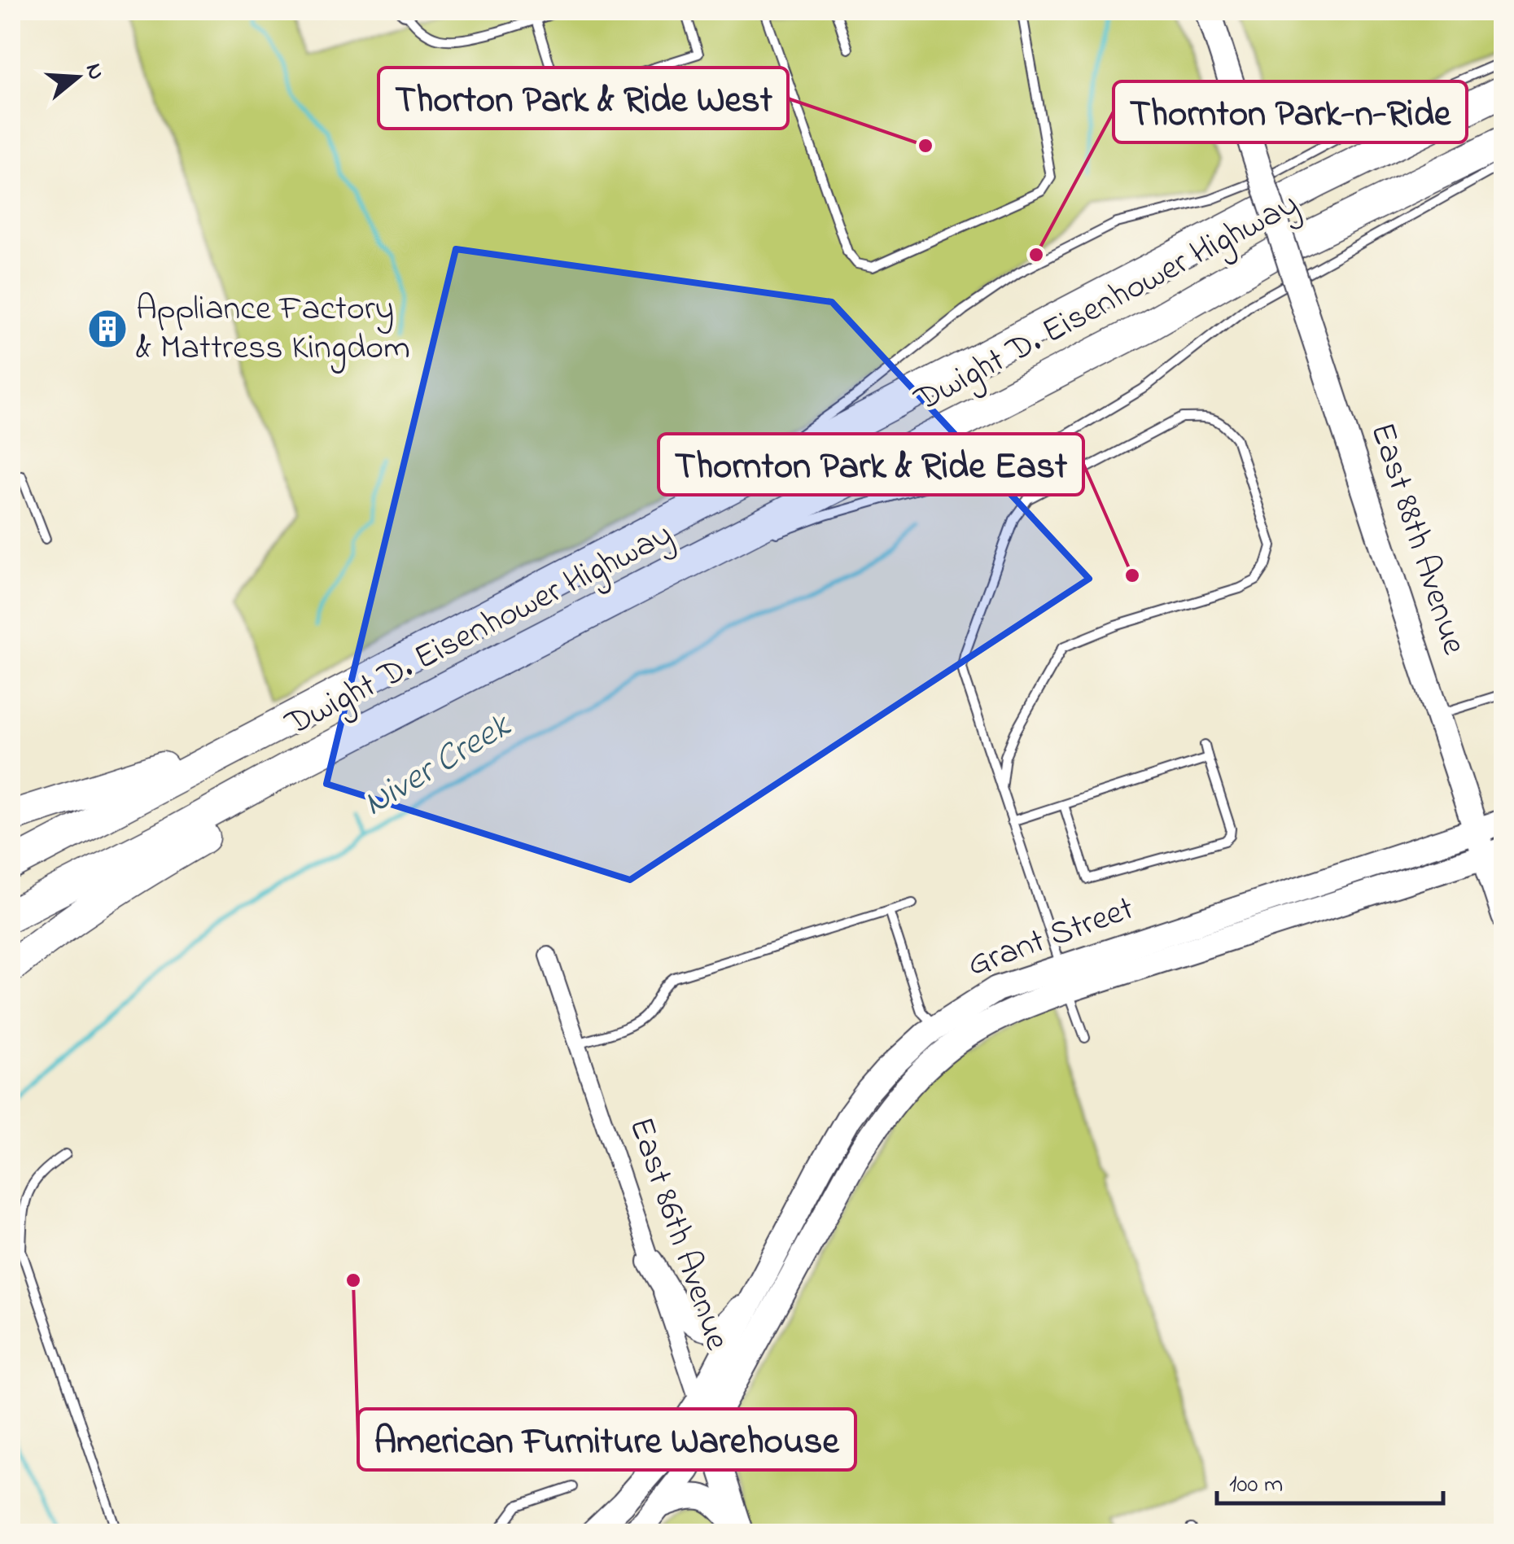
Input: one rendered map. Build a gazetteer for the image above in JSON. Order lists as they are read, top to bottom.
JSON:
{
  "streets": {
    "highway": ["Dwight D. Eisenhower Highway"],
    "street": ["East 88th Avenue", "Grant Street", "East 86th Avenue"]
  },
  "crossings": [
    ["Dwight D. Eisenhower Highway", "East 88th Avenue"],
    ["East 88th Avenue", "Grant Street"],
    ["Grant Street", "East 86th Avenue"]
  ],
  "water": ["Niver Creek"],
  "places": {
    "other": [
      "Thorton Park & Ride West",
      "Thornton Park-n-Ride",
      "Thornton Park & Ride East",
      "American Furniture Warehouse"
    ],
    "building": ["Appliance Factory & Mattress Kingdom"]
  },
  "scale_bar": "100 m",
  "north": "right"
}
